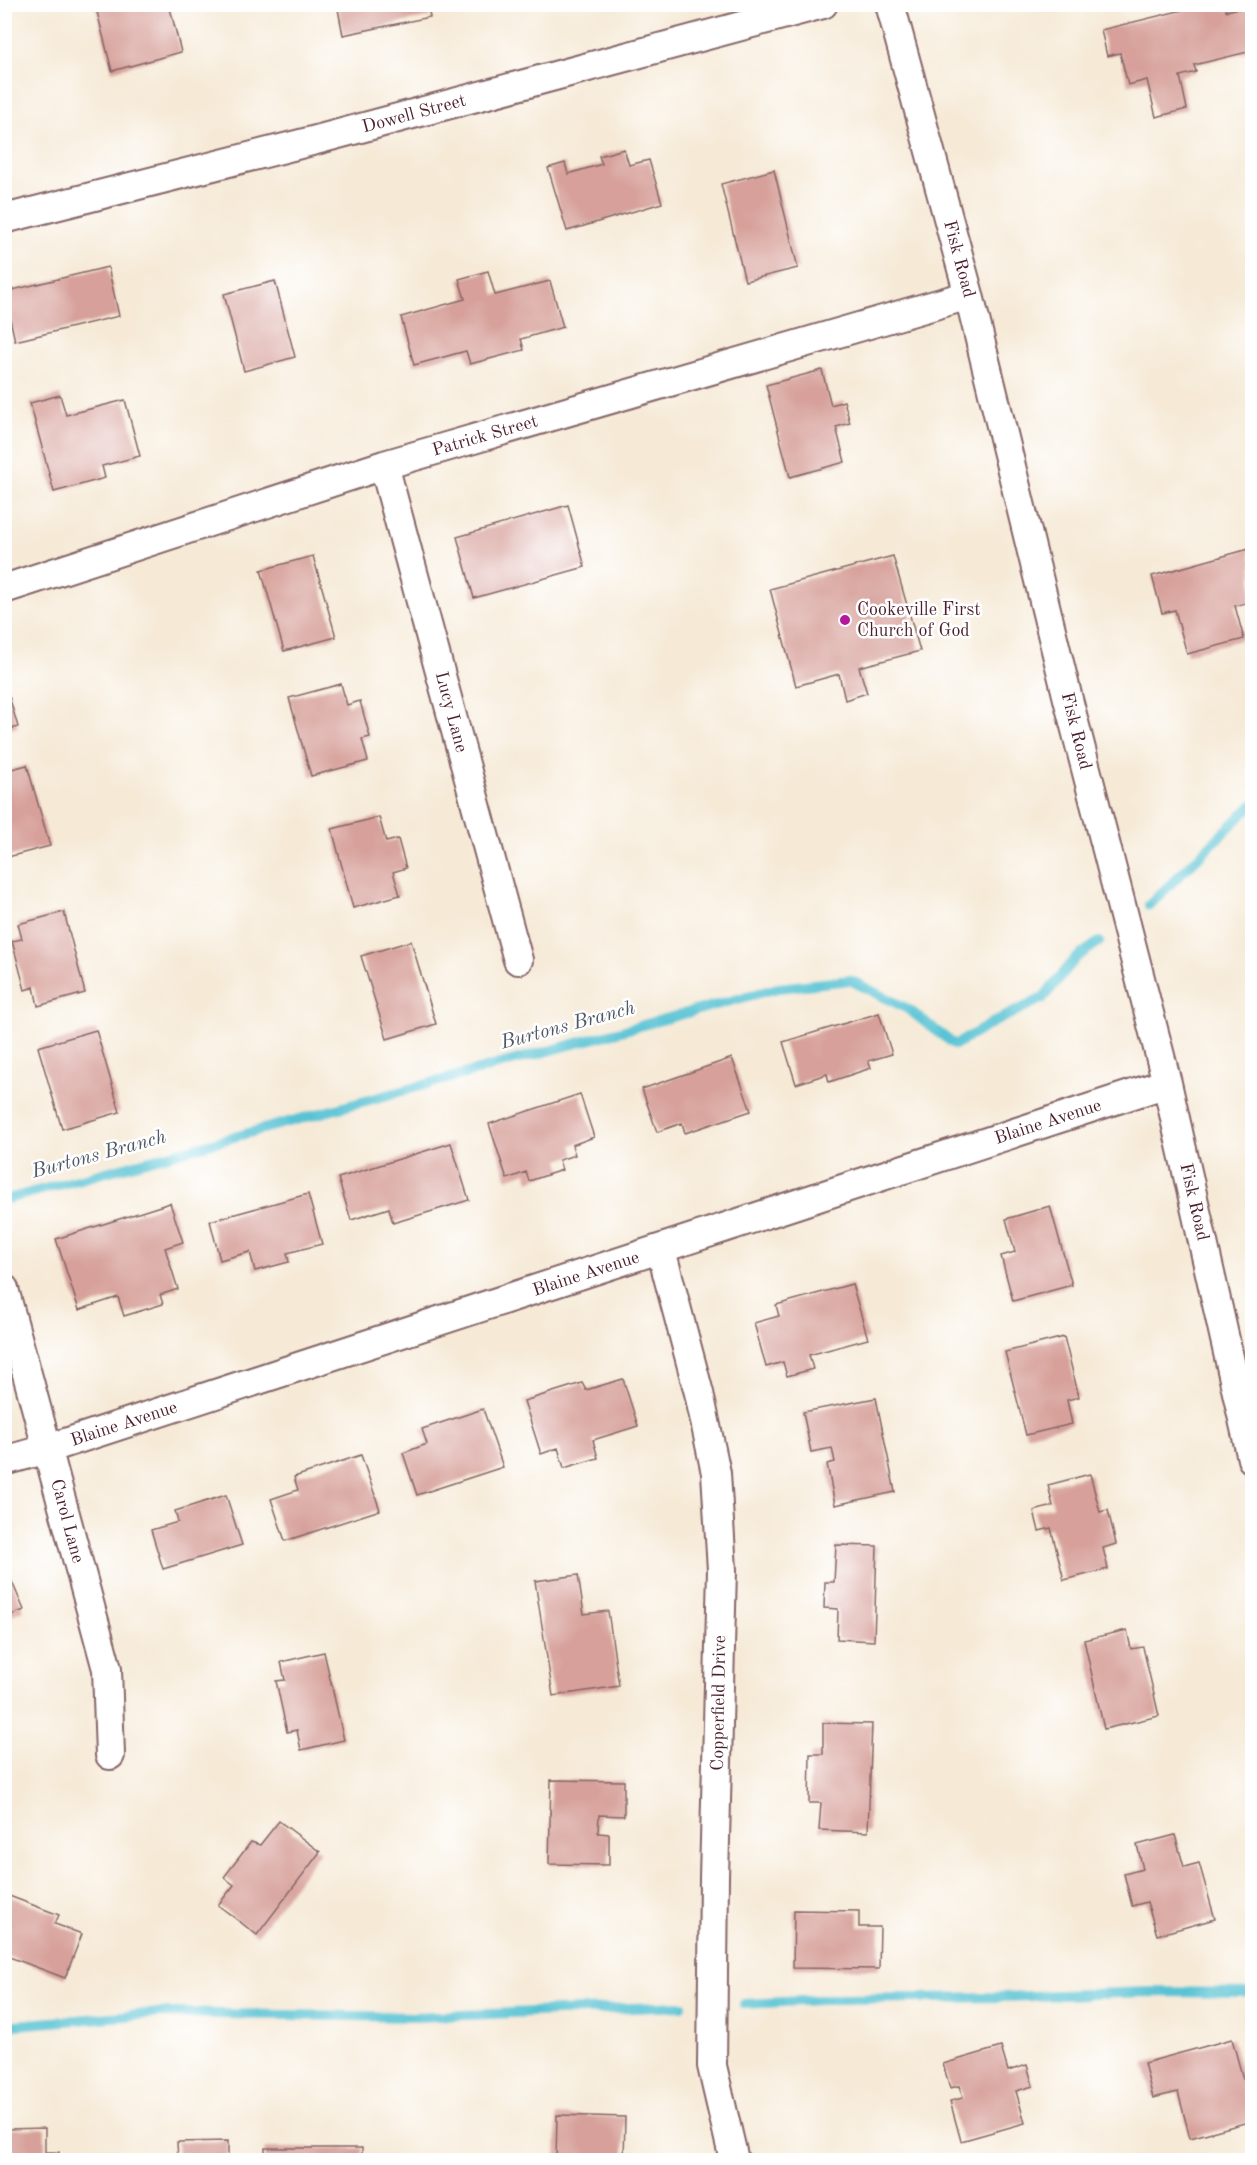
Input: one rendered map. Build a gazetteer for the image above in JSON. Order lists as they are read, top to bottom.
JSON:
{
  "streets": {
    "street": [
      "Dowell Street",
      "Fisk Road",
      "Patrick Street",
      "Lucy Lane",
      "Blaine Avenue",
      "Carol Lane",
      "Copperfield Drive"
    ]
  },
  "crossings": [
    ["Fisk Road", "Patrick Street"],
    ["Fisk Road", "Blaine Avenue"],
    ["Patrick Street", "Lucy Lane"],
    ["Blaine Avenue", "Carol Lane"],
    ["Blaine Avenue", "Copperfield Drive"]
  ],
  "water": ["Burtons Branch"],
  "places": ["Cookeville First Church of God"]
}
